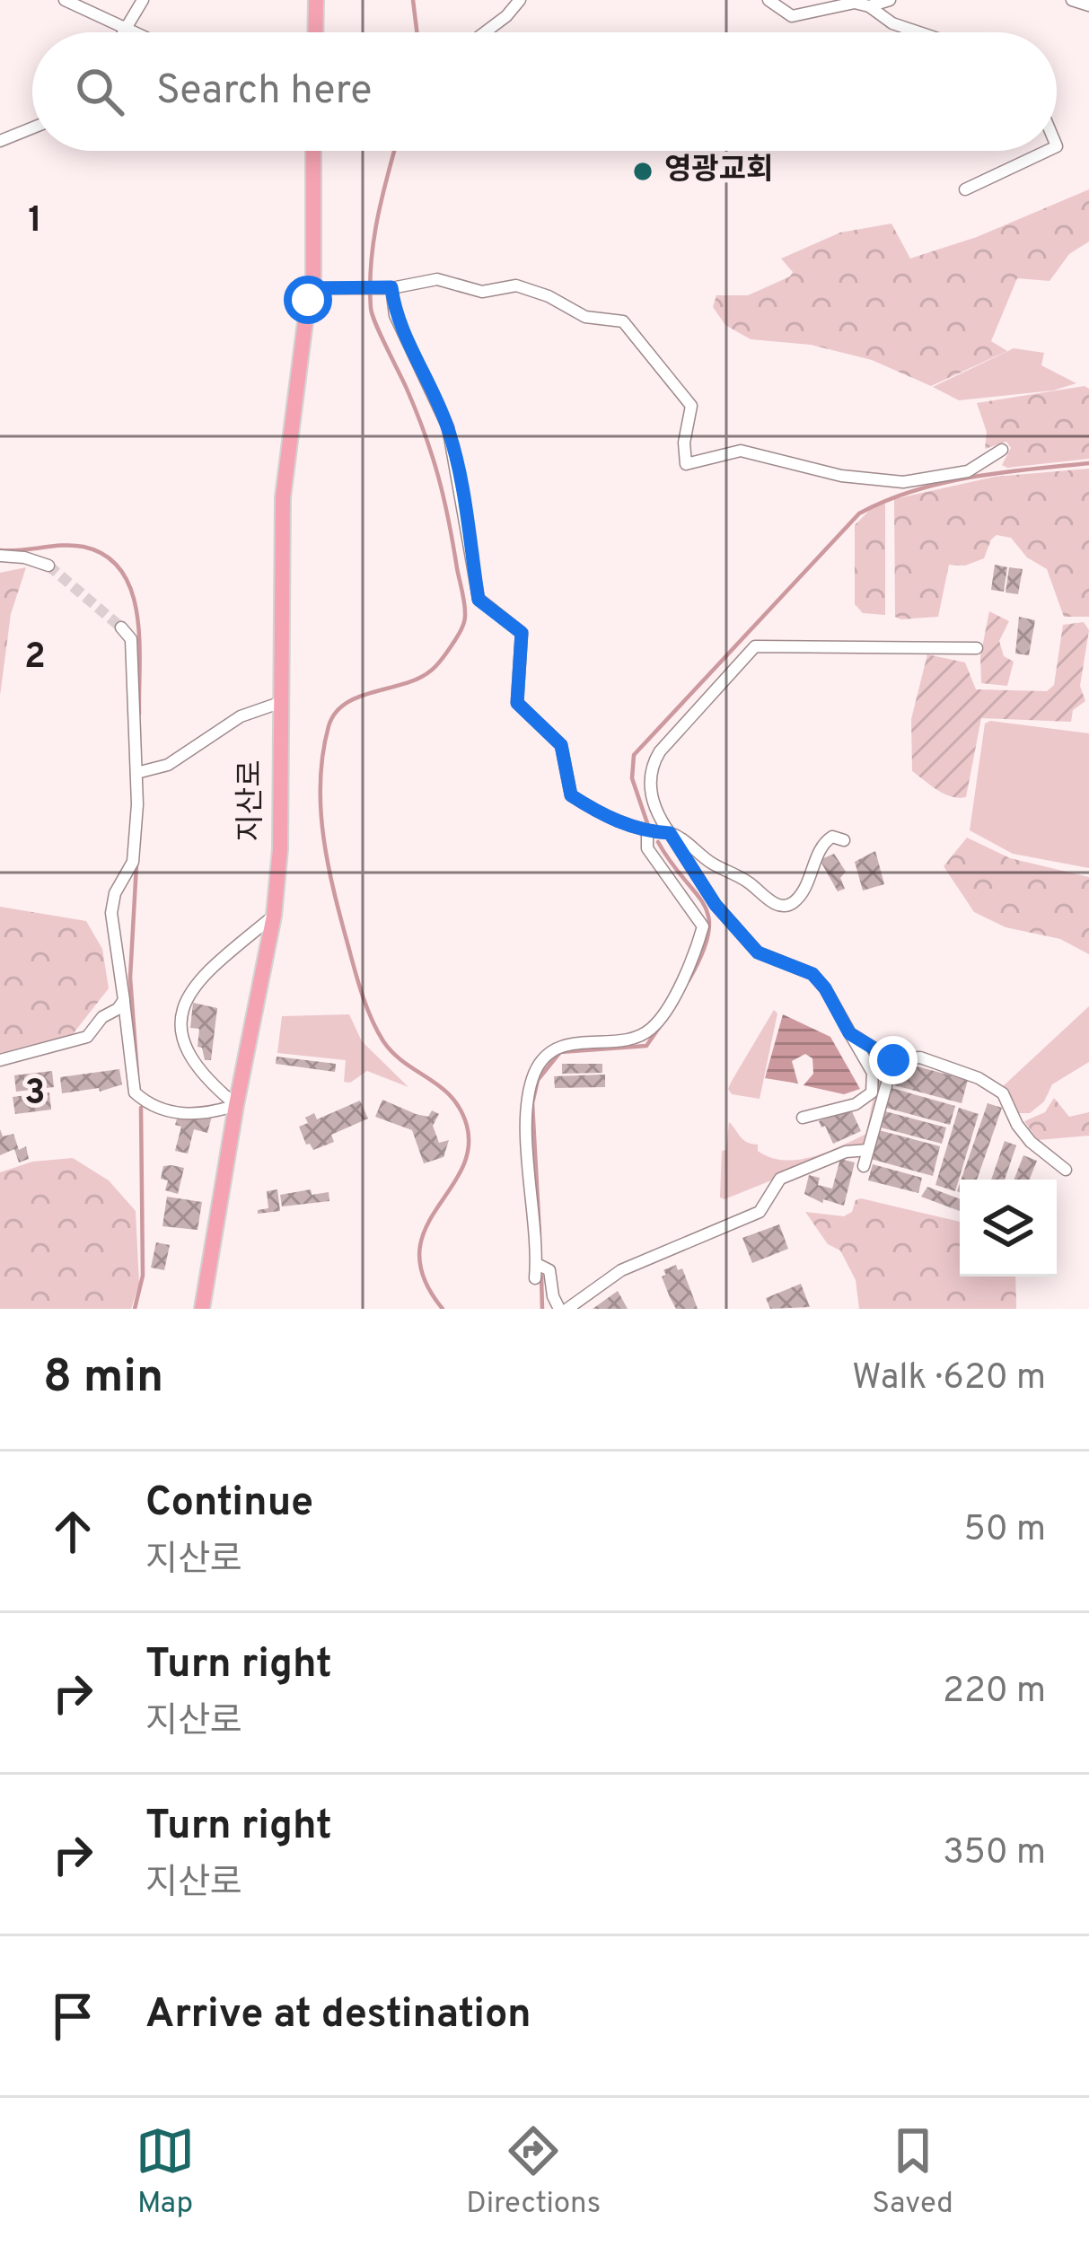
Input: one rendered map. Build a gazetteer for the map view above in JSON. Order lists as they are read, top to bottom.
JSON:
{
  "streets": {
    "main road": ["지산로"]
  },
  "places": ["영광교회"],
  "page": {
    "search": "Search here",
    "heading": ["8 min", "Walk · 620 m"],
    "list": [
      ["Continue", "지산로", "50 m"],
      ["Turn right", "지산로", "220 m"],
      ["Turn right", "지산로", "350 m"],
      "Arrive at destination"
    ],
    "nav": ["Map", "Directions", "Saved"]
  },
  "grid": {
    "rows": ["1", "2", "3"]
  }
}
